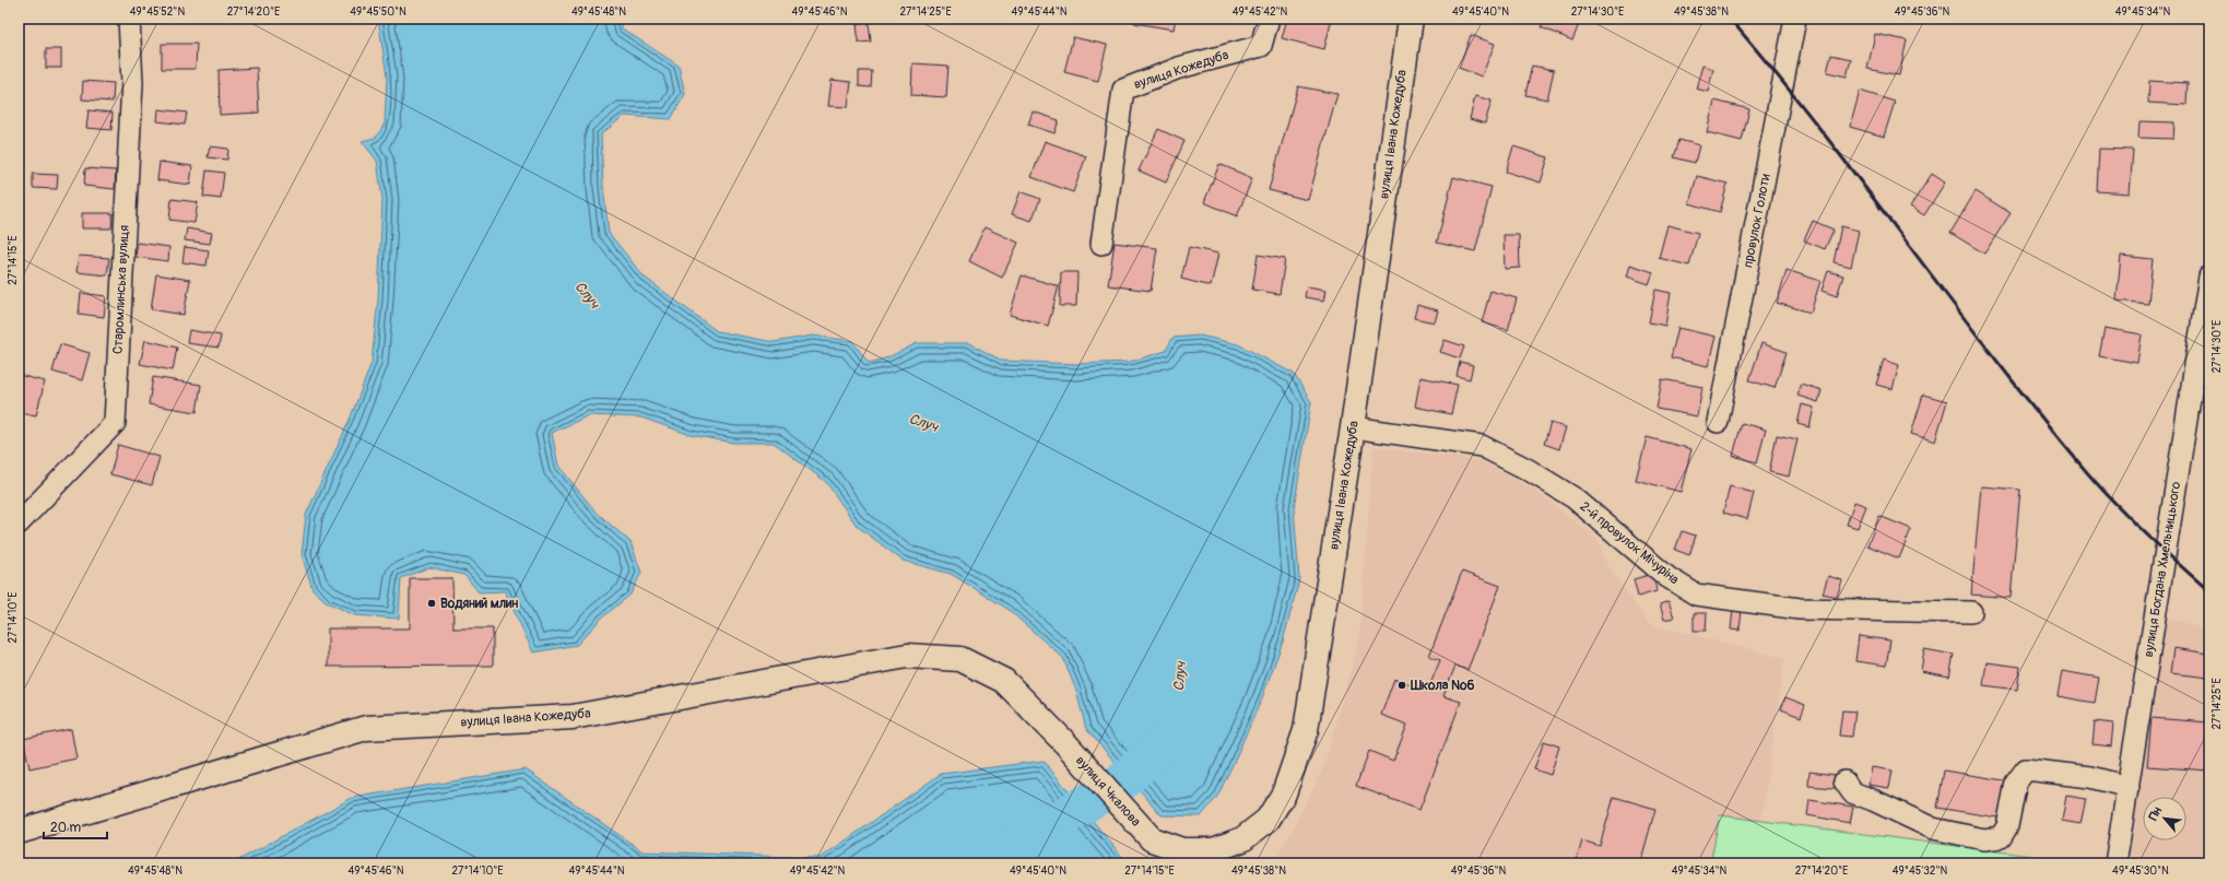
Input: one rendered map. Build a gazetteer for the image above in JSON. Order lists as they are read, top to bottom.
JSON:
{
  "streets": {
    "main road": ["вулиця Івана Кожедуба", "вулиця Чкалова"],
    "street": [
      "вулиця Кожедуба",
      "провулок Голоти",
      "Старомлинська вулиця",
      "2-й провулок Мічуріна",
      "вулиця Богдана Хмельницького"
    ]
  },
  "crossings": [
    ["вулиця Івана Кожедуба", "2-й провулок Мічуріна"],
    ["вулиця Івана Кожедуба", "вулиця Чкалова"]
  ],
  "water": ["Случ"],
  "places": ["Водяний млин", "Школа №6"],
  "scale_bar": "20 m",
  "north": "top left",
  "coordinates": [
    "49°45'52\"N",
    "27°14'20\"E",
    "49°45'50\"N",
    "49°45'48\"N",
    "49°45'46\"N",
    "27°14'25\"E",
    "49°45'44\"N",
    "49°45'42\"N",
    "49°45'40\"N",
    "27°14'30\"E",
    "49°45'38\"N",
    "49°45'36\"N",
    "49°45'34\"N",
    "27°14'15\"E",
    "27°14'10\"E",
    "49°45'32\"N",
    "49°45'30\"N"
  ]
}
